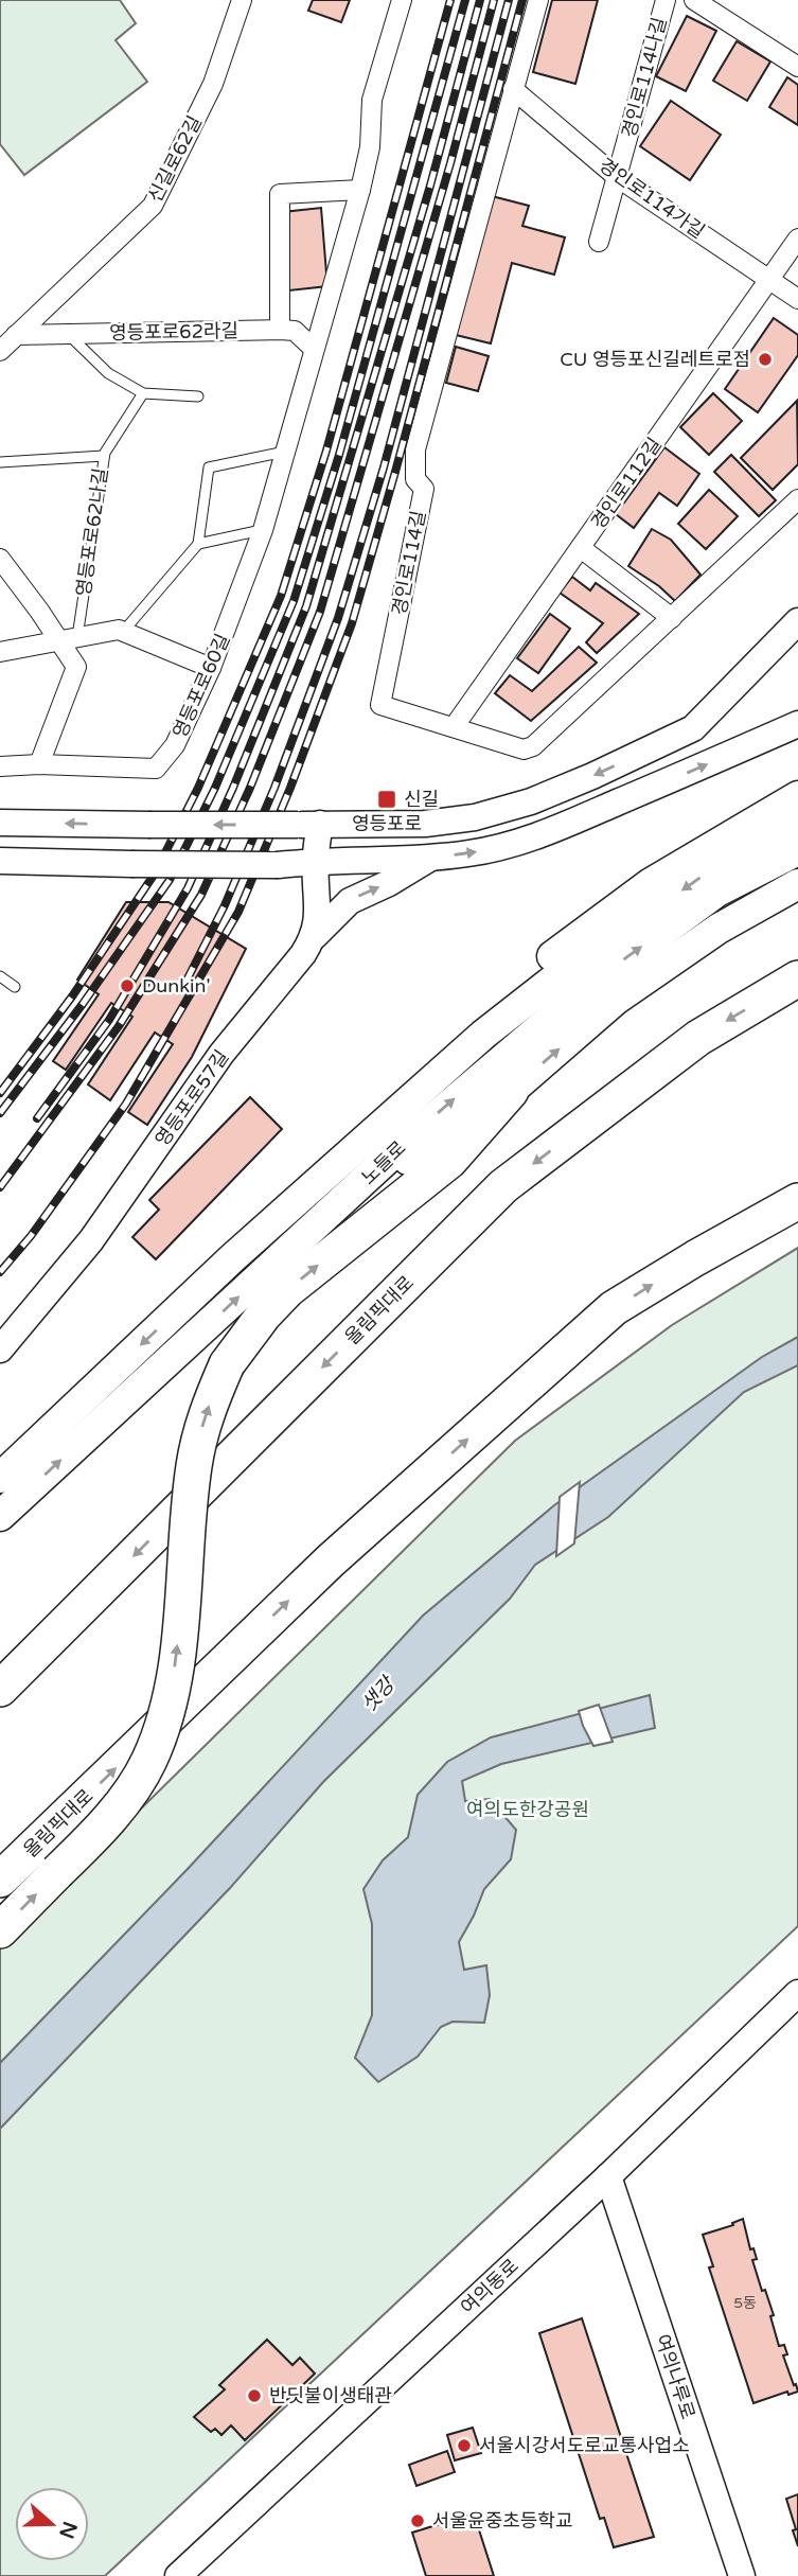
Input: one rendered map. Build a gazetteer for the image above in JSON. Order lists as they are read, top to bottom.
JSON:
{
  "streets": {
    "highway": ["올림픽대로"],
    "main road": [
      "영등포로",
      "영등포로57길",
      "노들로",
      "여의동로",
      "여의나루로"
    ],
    "street": [
      "경인로114나길",
      "신길로62길",
      "경인로114가길",
      "영등포로62라길",
      "경인로112길",
      "경인로114길",
      "영등포로60길"
    ],
    "lane": ["영등포로62나길"]
  },
  "crossings": [
    ["경인로114나길", "경인로114가길"],
    ["신길로62길", "영등포로62라길"],
    ["경인로114가길", "경인로112길"],
    ["경인로114가길", "경인로114길"],
    ["영등포로62라길", "영등포로62나길"],
    ["영등포로62라길", "영등포로60길"],
    ["경인로112길", "경인로114길"],
    ["영등포로", "영등포로57길"],
    ["여의동로", "여의나루로"]
  ],
  "water": ["샛강"],
  "parks": ["여의도한강공원"],
  "places": {
    "other": [
      "CU 영등포신길레트로점",
      "Dunkin'",
      "반딧불이생태관",
      "서울시강서도로교통사업소",
      "서울윤중초등학교"
    ],
    "transit": ["신길"]
  },
  "house_numbers": ["5동"],
  "north": "right"
}
